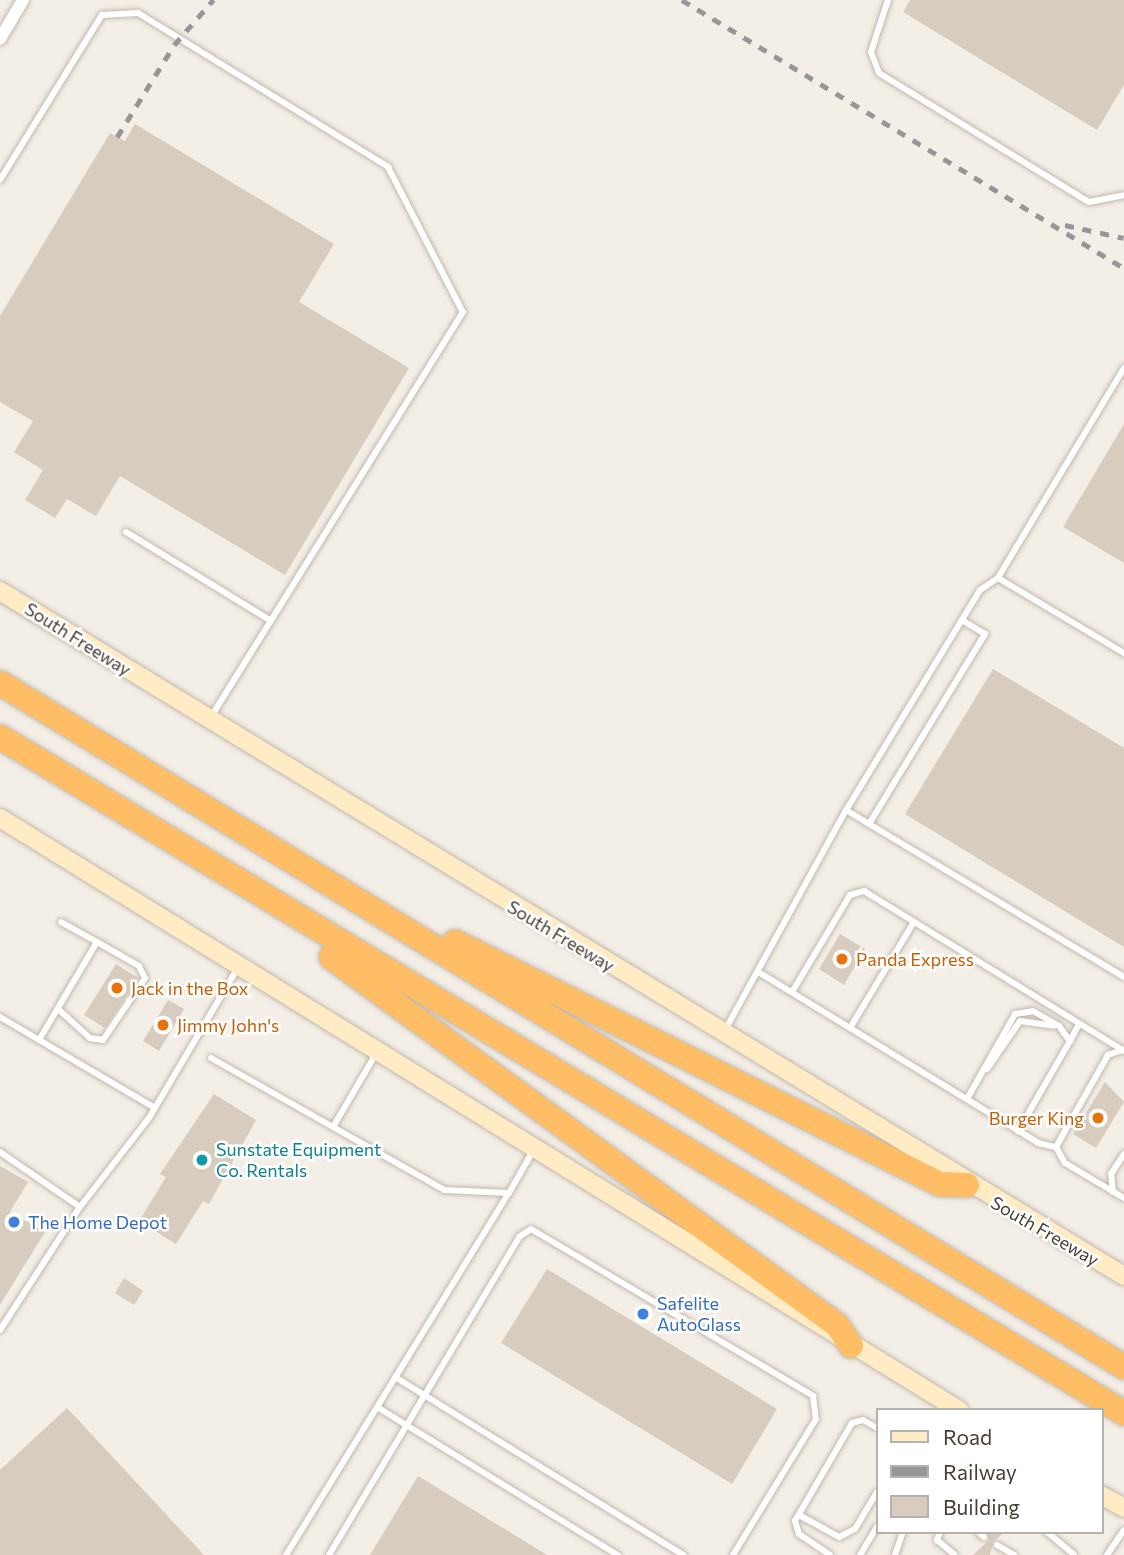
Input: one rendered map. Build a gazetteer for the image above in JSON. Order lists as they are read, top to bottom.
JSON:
{
  "streets": {
    "main road": ["South Freeway"]
  },
  "places": [
    "Panda Express",
    "Jack in the Box",
    "Jimmy John's",
    "Burger King",
    "Sunstate Equipment Co. Rentals",
    "The Home Depot",
    "Safelite AutoGlass"
  ],
  "legend": ["Road", "Railway", "Building"]
}
